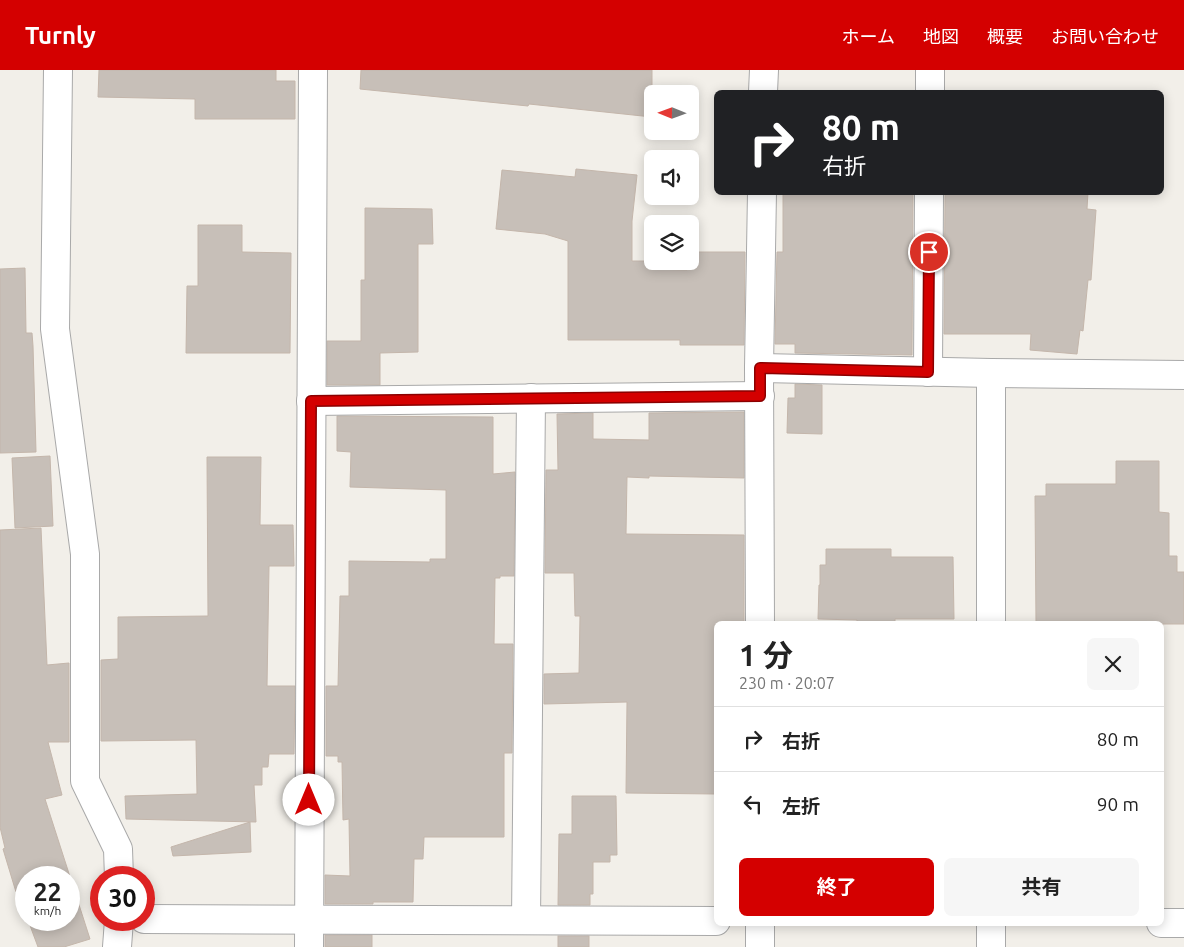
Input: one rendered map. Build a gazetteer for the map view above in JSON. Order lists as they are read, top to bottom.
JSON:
{
  "north": "left",
  "page": {
    "header": "Turnly",
    "nav": [
      "ホーム",
      "地図",
      "概要",
      "お問い合わせ"
    ],
    "turn": ["80 m", "右折"],
    "heading": ["1 分", "230 m · 20:07"],
    "list": [
      {
        "name": "右折",
        "value": "80 m"
      },
      {
        "name": "左折",
        "value": "90 m"
      }
    ],
    "buttons": ["終了", "共有"],
    "speed": "22 km/h",
    "limit": "30"
  }
}
